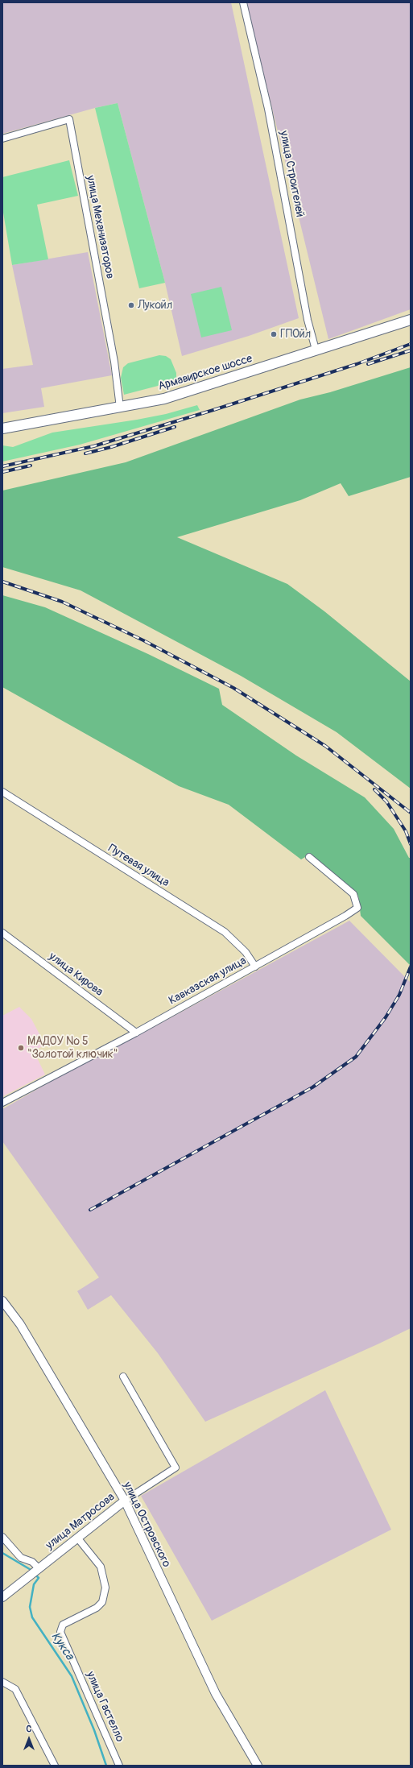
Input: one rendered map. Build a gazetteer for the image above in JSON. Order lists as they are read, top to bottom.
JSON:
{
  "streets": {
    "main road": ["Армавирское шоссе"],
    "street": [
      "улица Строителей",
      "улица Механизаторов",
      "Путевая улица",
      "улица Кирова",
      "Кавказская улица",
      "улица Матросова",
      "улица Островского",
      "улица Гастелло"
    ]
  },
  "crossings": [
    ["улица Строителей", "Армавирское шоссе"],
    ["улица Механизаторов", "Армавирское шоссе"],
    ["Путевая улица", "Кавказская улица"],
    ["улица Кирова", "Кавказская улица"],
    ["улица Матросова", "улица Островского"],
    ["улица Матросова", "улица Гастелло"]
  ],
  "water": ["Кукса"],
  "places": ["Лукойл", "ГПОйл", "МАДОУ № 5 \"Золотой ключик\""],
  "north": "top"
}
